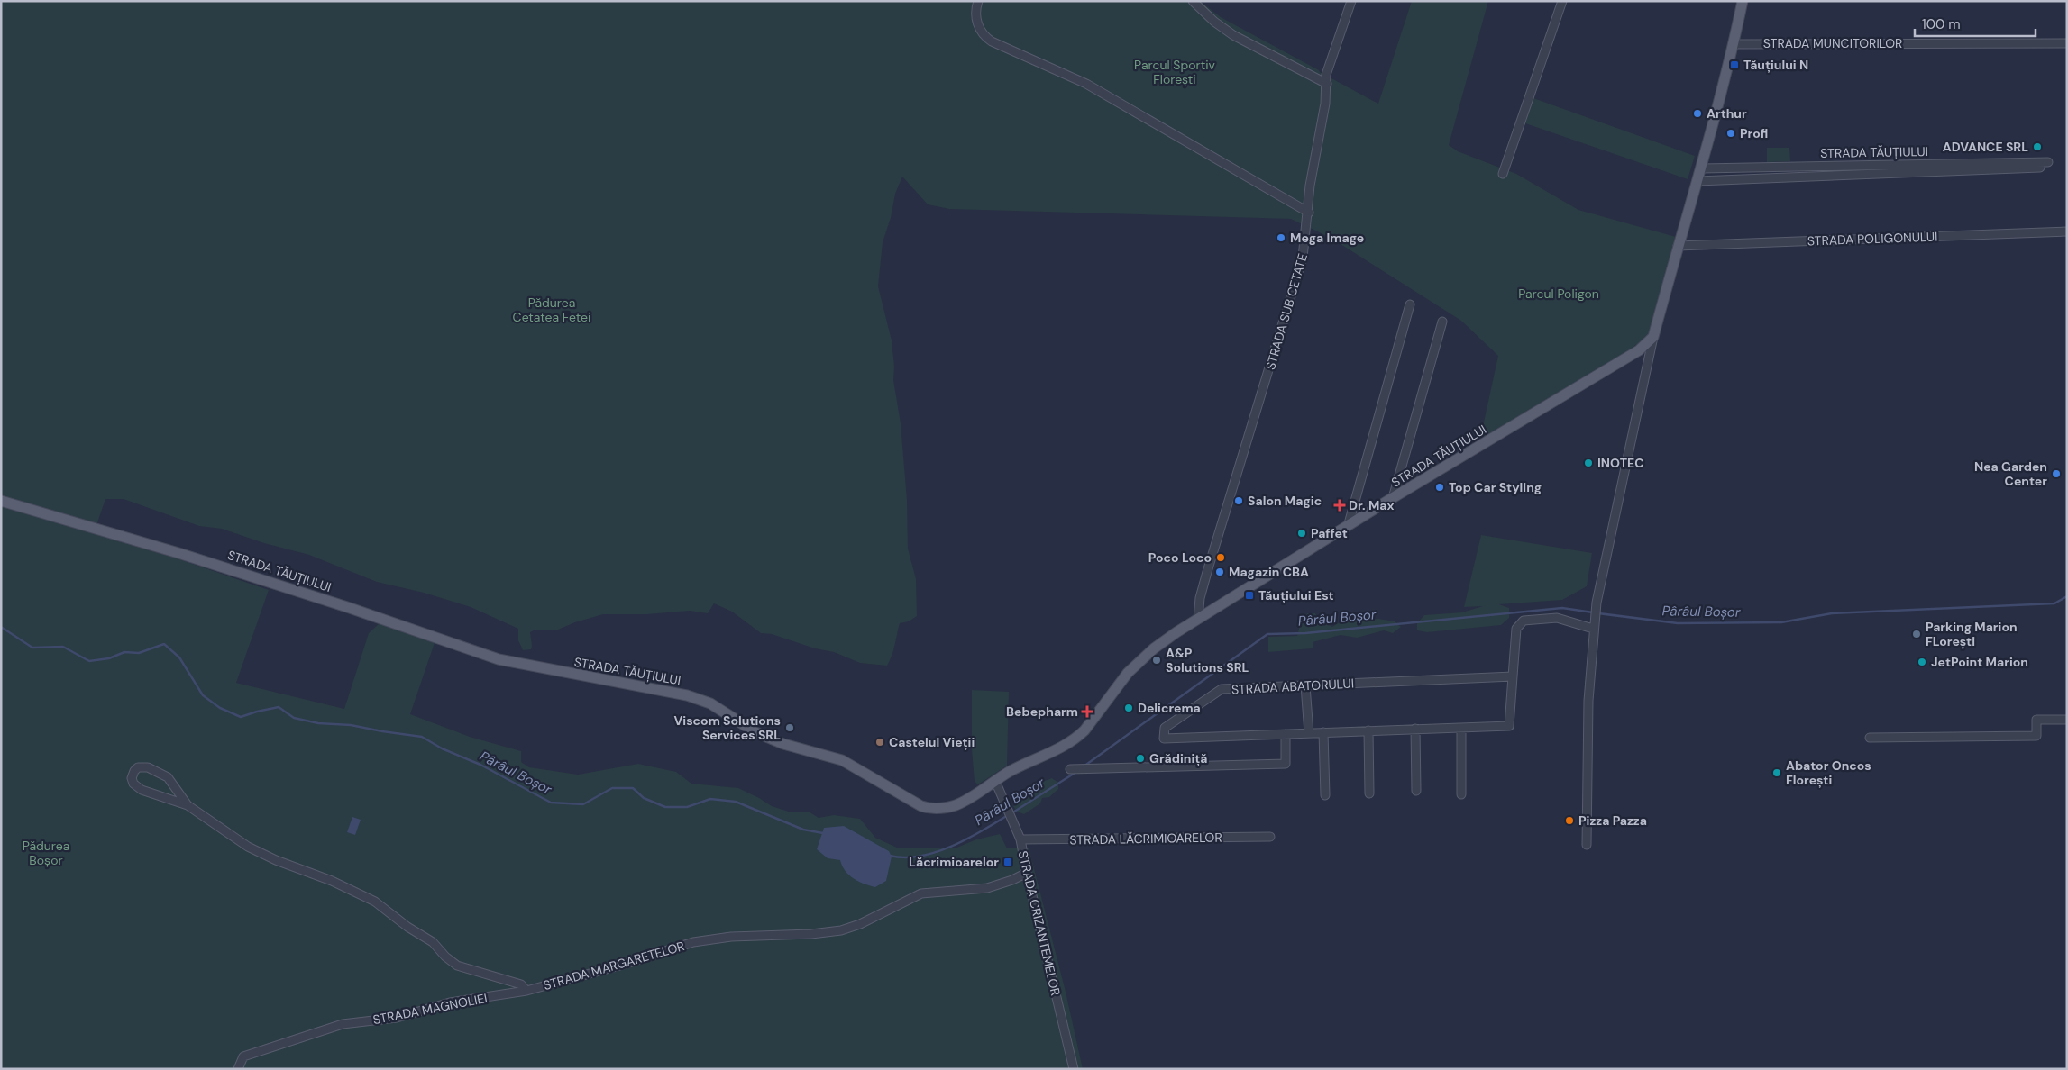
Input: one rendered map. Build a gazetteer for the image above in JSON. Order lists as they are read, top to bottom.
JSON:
{
  "streets": {
    "main road": ["STRADA TĂUȚIULUI"],
    "street": [
      "STRADA MUNCITORILOR",
      "STRADA POLIGONULUI",
      "STRADA SUB CETATE",
      "STRADA ABATORULUI",
      "STRADA LĂCRIMIOARELOR",
      "STRADA CRIZANTEMELOR",
      "STRADA MARGARETELOR",
      "STRADA MAGNOLIEI"
    ]
  },
  "crossings": [
    ["STRADA TĂUȚIULUI", "STRADA SUB CETATE"],
    ["STRADA TĂUȚIULUI", "STRADA CRIZANTEMELOR"],
    ["STRADA LĂCRIMIOARELOR", "STRADA CRIZANTEMELOR"],
    ["STRADA CRIZANTEMELOR", "STRADA MARGARETELOR"],
    ["STRADA MARGARETELOR", "STRADA MAGNOLIEI"]
  ],
  "water": ["Pârâul Boșor"],
  "parks": [
    "Parcul Sportiv Florești",
    "Parcul Poligon",
    "Pădurea Cetatea Fetei",
    "Pădurea Boșor"
  ],
  "places": {
    "transit": ["Tăuțiului N", "Tăuțiului Est", "Lăcrimioarelor"],
    "other": [
      "Arthur",
      "Profi",
      "ADVANCE SRL",
      "Mega Image",
      "INOTEC",
      "Nea Garden Center",
      "Top Car Styling",
      "Salon Magic",
      "Paffet",
      "Poco Loco",
      "Magazin CBA",
      "Parking Marion FLorești",
      "A&P Solutions SRL",
      "JetPoint Marion",
      "Delicrema",
      "Viscom Solutions Services SRL",
      "Castelul Vieții",
      "Grădiniță",
      "Abator Oncos Florești",
      "Pizza Pazza"
    ],
    "health": ["Dr. Max", "Bebepharm"]
  },
  "scale_bar": "100 m"
}
